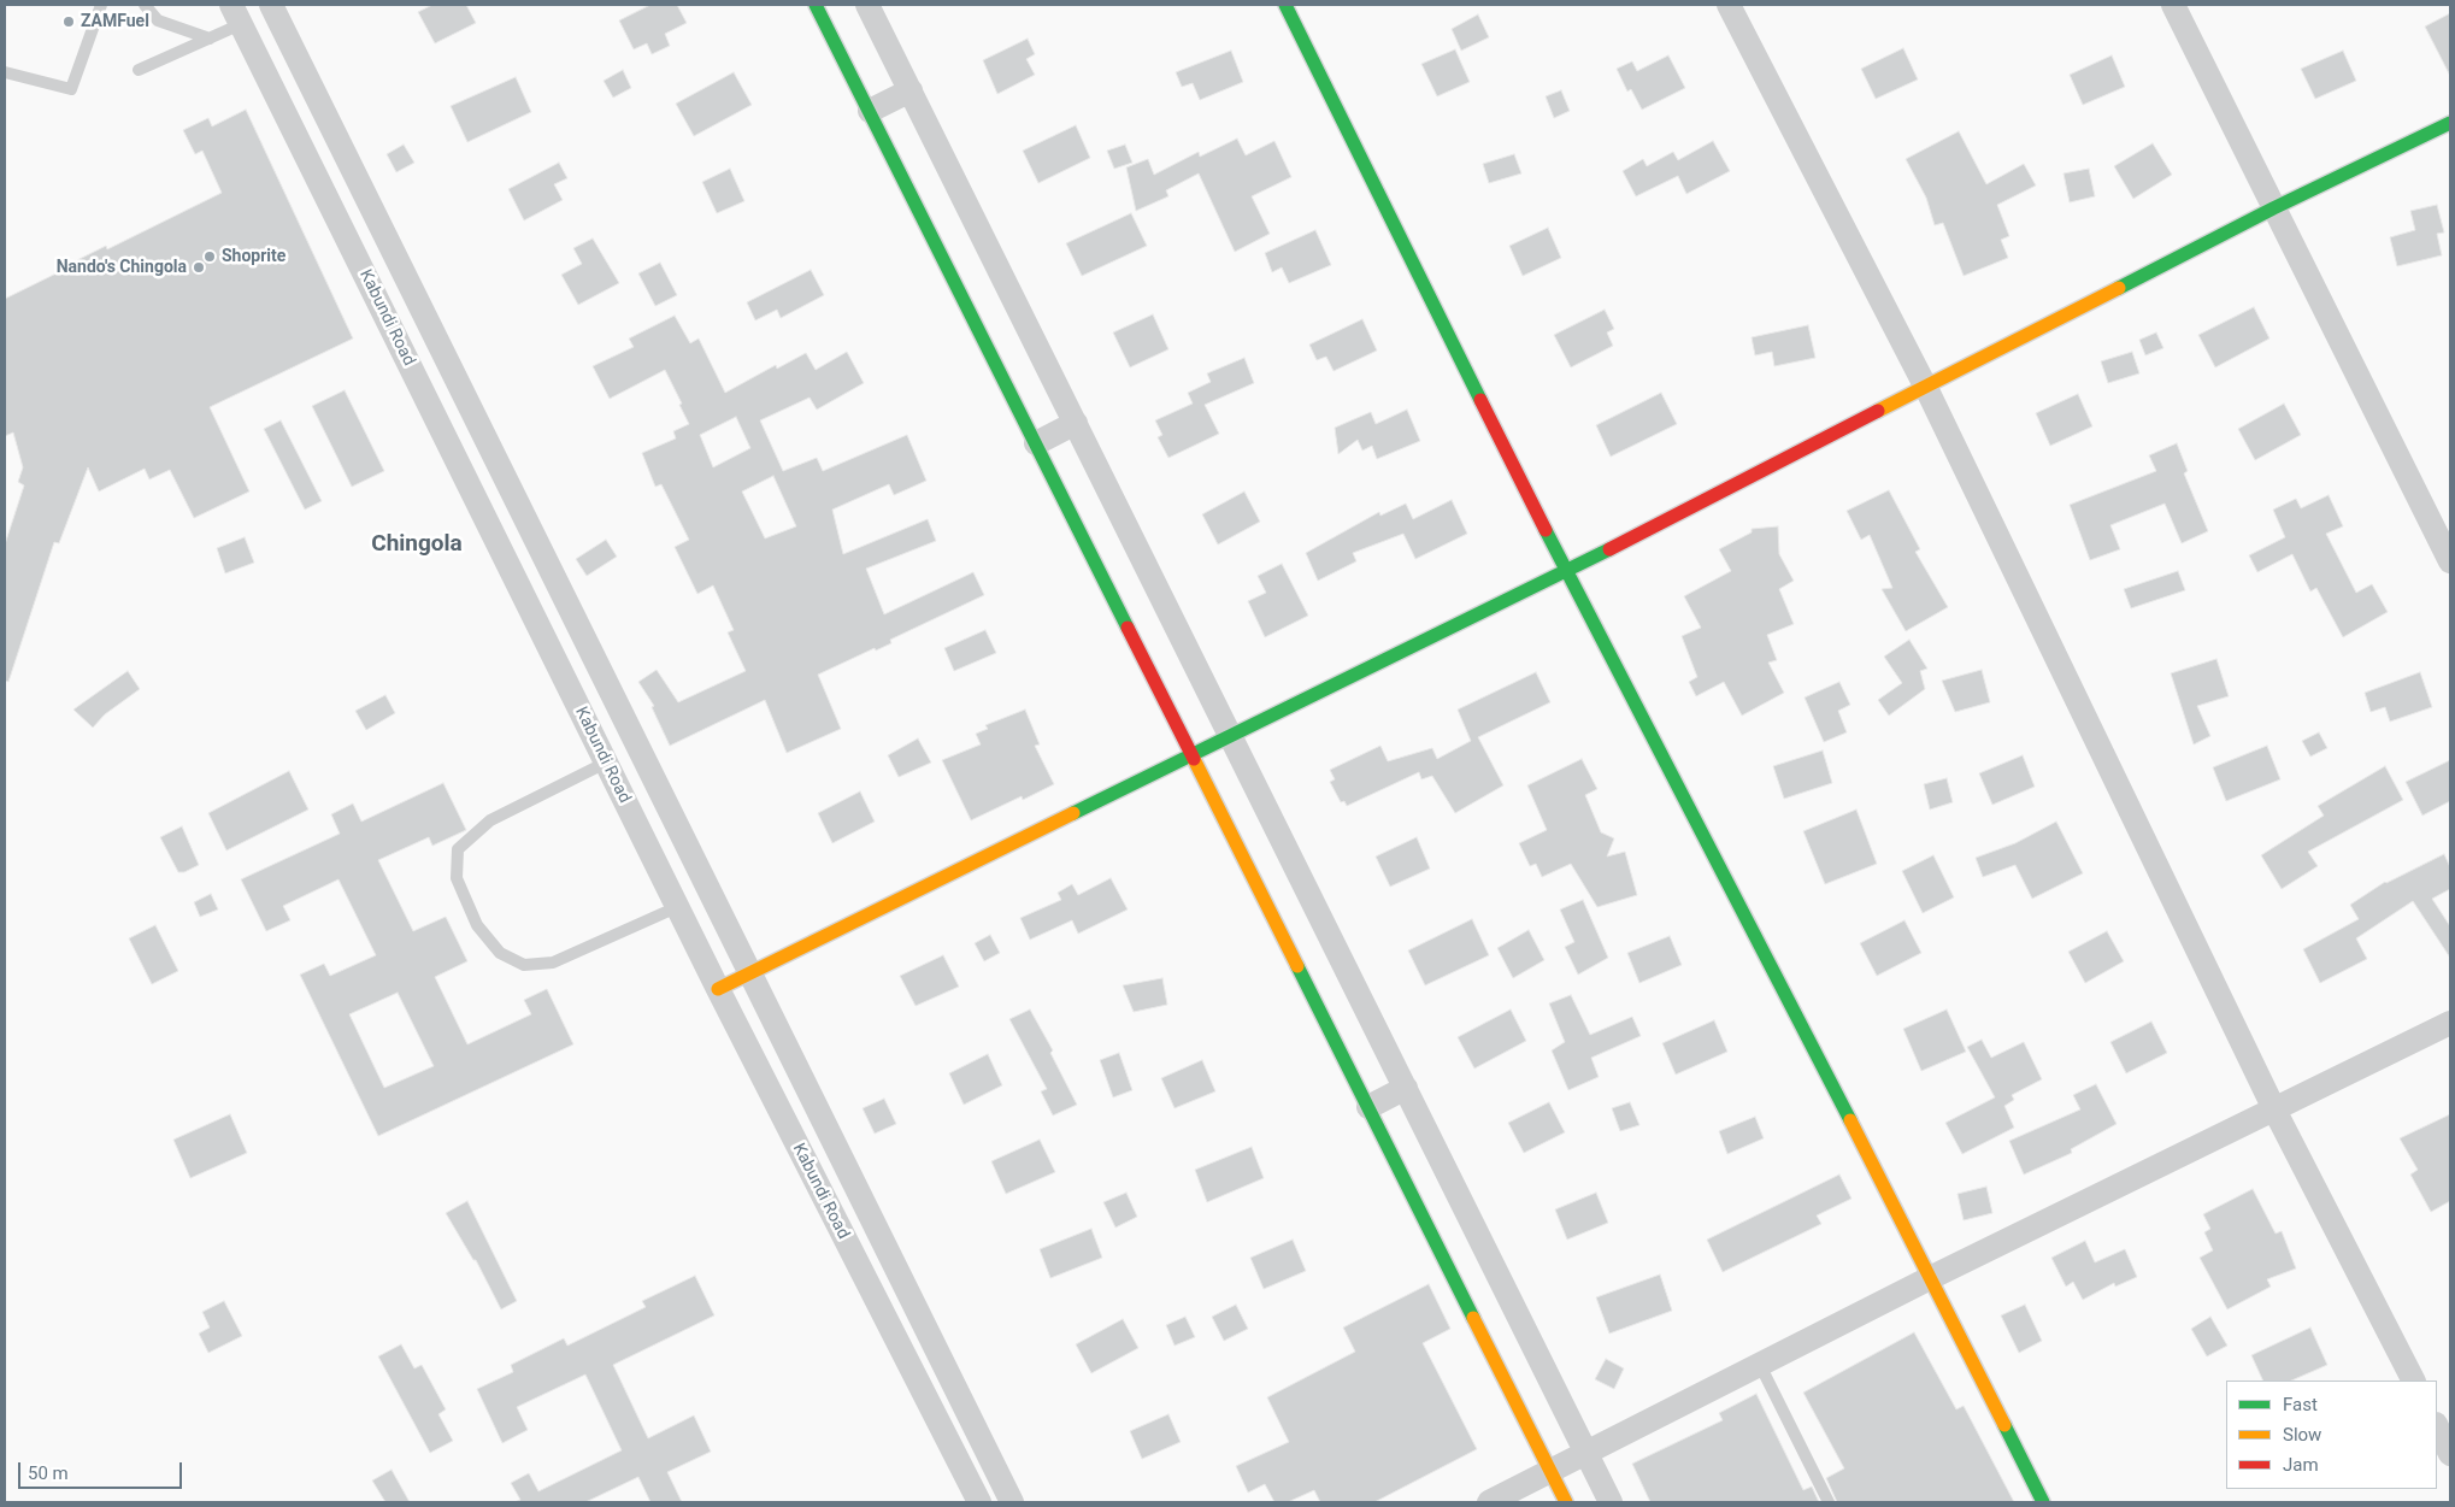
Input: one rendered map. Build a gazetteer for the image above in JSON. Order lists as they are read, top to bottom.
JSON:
{
  "streets": {
    "street": ["Kabundi Road"]
  },
  "districts": ["Chingola"],
  "places": ["ZAMFuel", "Shoprite", "Nando's Chingola"],
  "legend": ["Fast", "Slow", "Jam"],
  "scale_bar": "50 m"
}
